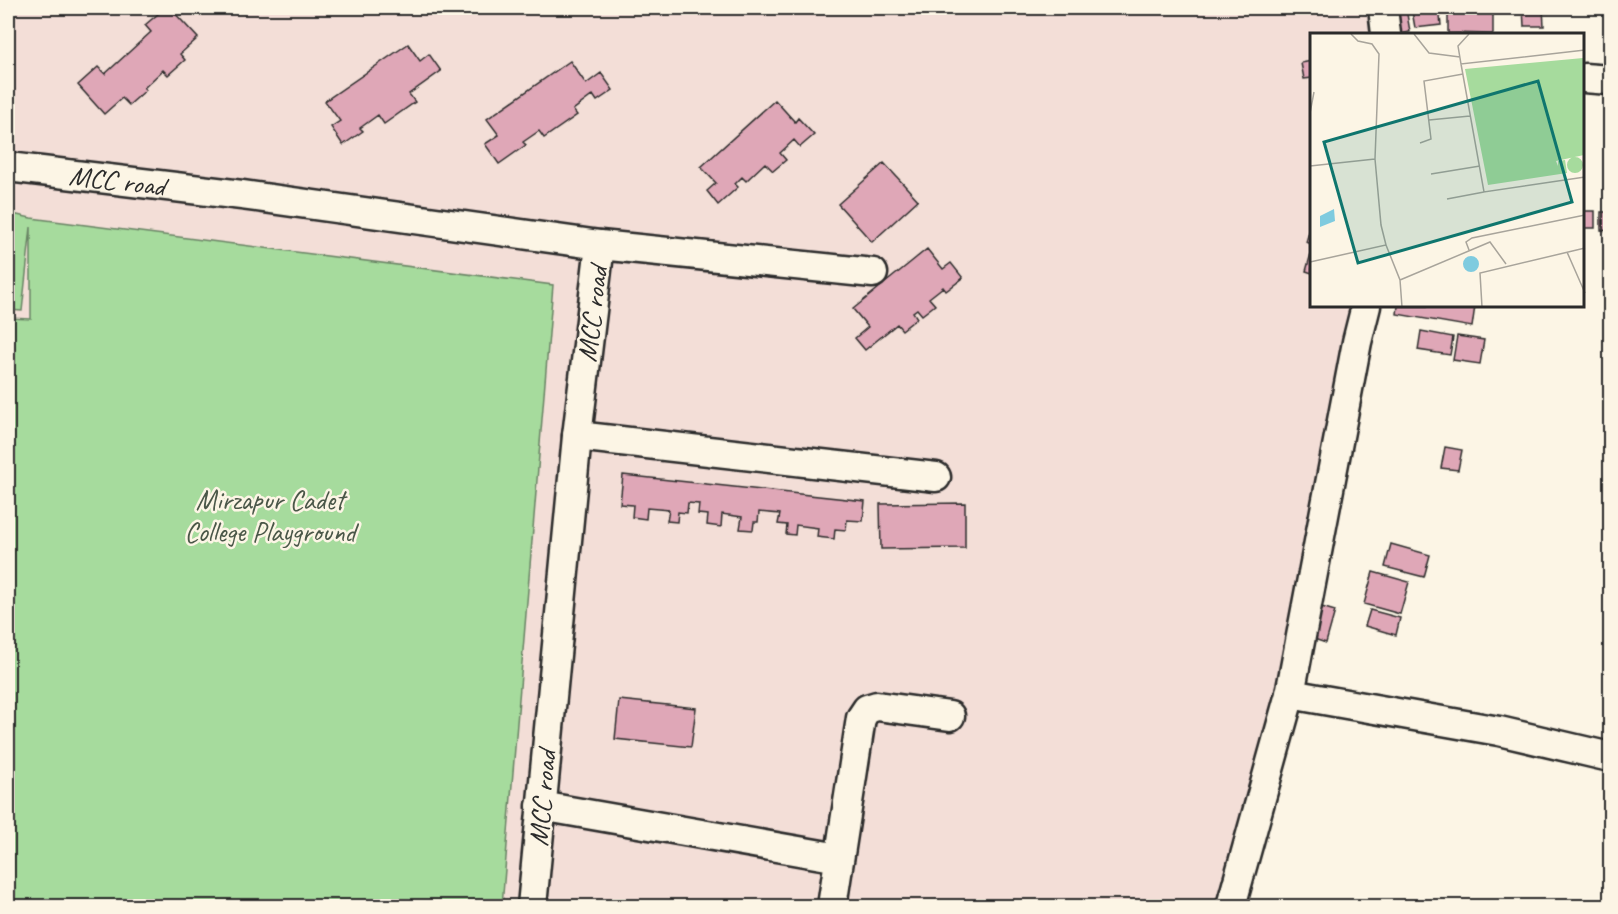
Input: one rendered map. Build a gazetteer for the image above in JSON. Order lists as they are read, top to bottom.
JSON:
{
  "streets": {
    "street": ["MCC road"]
  },
  "parks": ["Mirzapur Cadet College Playground"]
}
